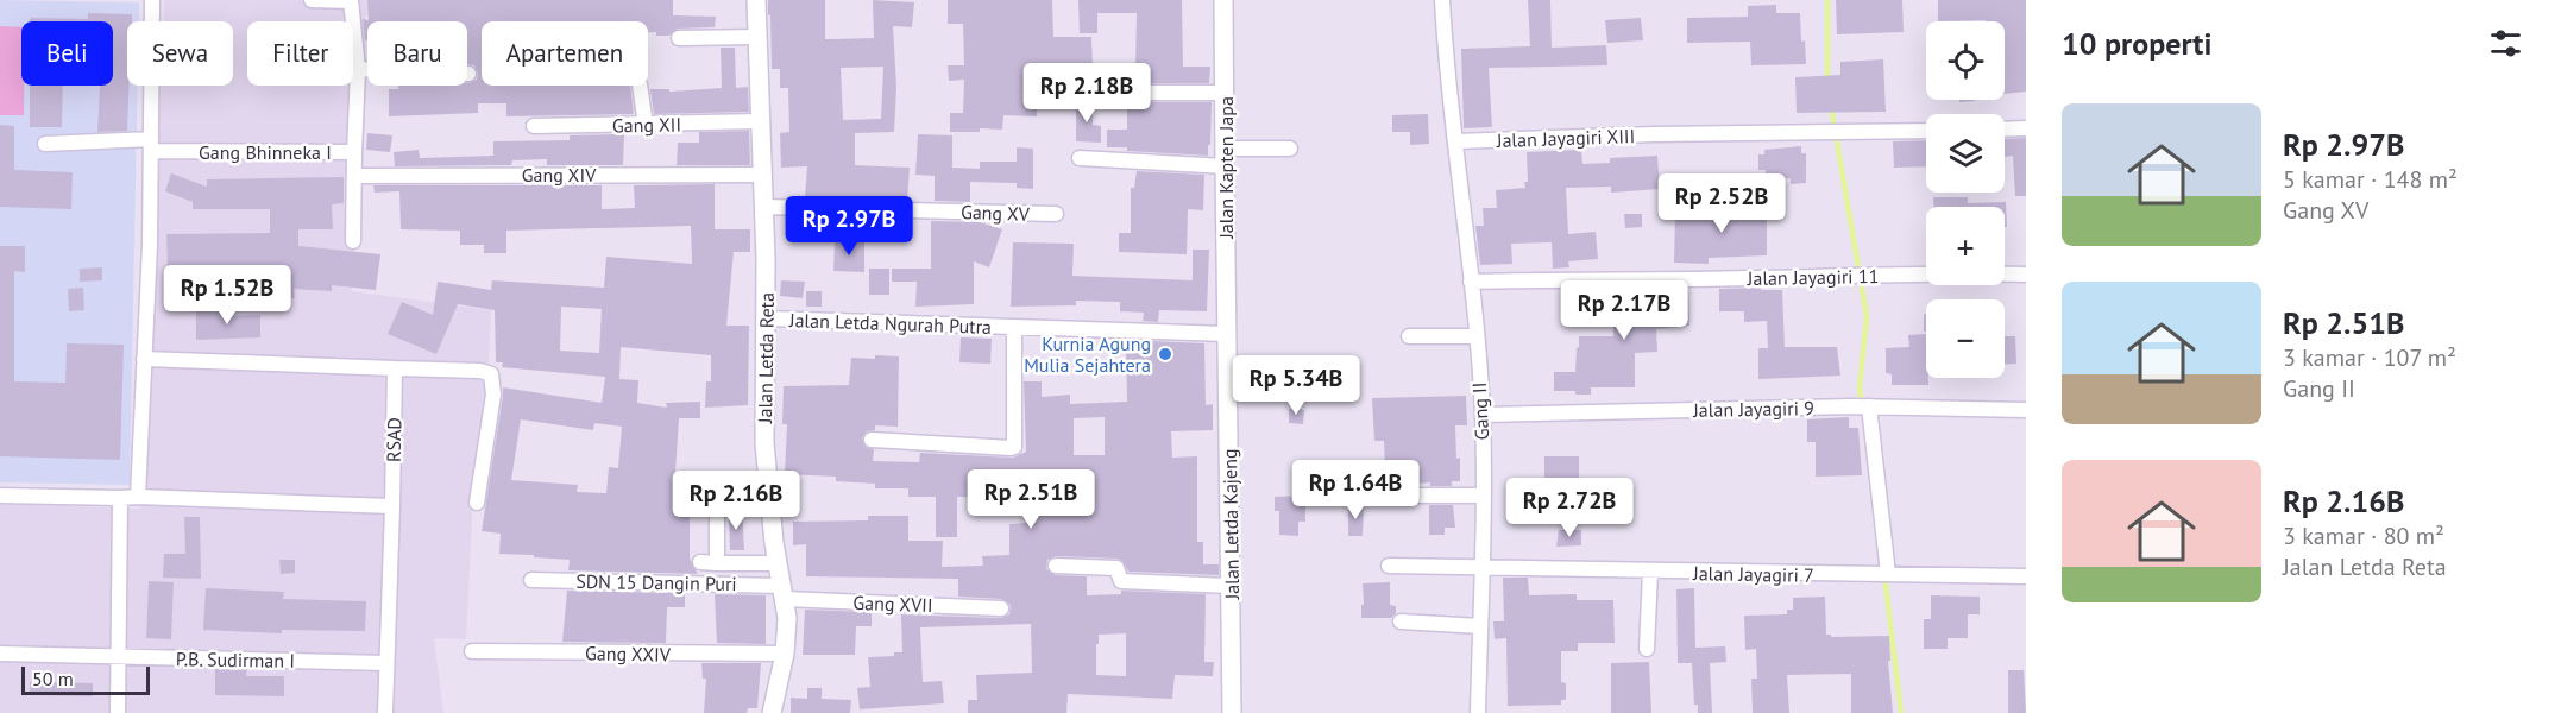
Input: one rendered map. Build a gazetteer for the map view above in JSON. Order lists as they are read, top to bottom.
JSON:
{
  "streets": {
    "street": [
      "Gang XII",
      "Jalan Jayagiri XIII",
      "Gang Bhinneka I",
      "Jalan Kapten Japa",
      "Gang XIV",
      "Gang XV",
      "Jalan Jayagiri 11",
      "Jalan Letda Ngurah Putra",
      "Jalan Letda Reta",
      "Jalan Jayagiri 9",
      "Gang II",
      "RSAD",
      "Jalan Letda Kajeng",
      "Jalan Jayagiri 7",
      "SDN 15 Dangin Puri",
      "Gang XVII",
      "Gang XXIV",
      "P.B. Sudirman I"
    ]
  },
  "crossings": [
    ["Gang XII", "Jalan Letda Reta"],
    ["Jalan Kapten Japa", "Jalan Letda Ngurah Putra"],
    ["Jalan Kapten Japa", "Jalan Letda Kajeng"],
    ["Gang XIV", "Jalan Letda Reta"],
    ["Gang XV", "Jalan Letda Reta"],
    ["Jalan Jayagiri 11", "Gang II"],
    ["Jalan Letda Ngurah Putra", "Jalan Letda Reta"],
    ["Jalan Letda Ngurah Putra", "Jalan Letda Kajeng"],
    ["Jalan Letda Reta", "SDN 15 Dangin Puri"],
    ["Jalan Letda Reta", "Gang XVII"],
    ["Jalan Letda Reta", "Gang XXIV"],
    ["Jalan Jayagiri 9", "Gang II"],
    ["Gang II", "Jalan Jayagiri 7"],
    ["RSAD", "P.B. Sudirman I"],
    ["SDN 15 Dangin Puri", "Gang XVII"]
  ],
  "places": ["Kurnia Agung Mulia Sejahtera"],
  "scale_bar": "50 m",
  "page": {
    "heading": "10 properti",
    "map_buttons": ["+", "−"],
    "chip": [
      "Beli",
      "Sewa",
      "Filter",
      "Baru",
      "Apartemen"
    ],
    "price": [
      "Rp 2.18B",
      "Rp 2.52B",
      "Rp 2.97B",
      "Rp 1.52B",
      "Rp 2.17B",
      "Rp 5.34B",
      "Rp 1.64B",
      "Rp 2.51B",
      "Rp 2.16B",
      "Rp 2.72B"
    ],
    "list": [
      {
        "name": "Rp 2.97B",
        "note": "5 kamar · 148 m² · Gang XV"
      },
      {
        "name": "Rp 2.51B",
        "note": "3 kamar · 107 m² · Gang II"
      },
      {
        "name": "Rp 2.16B",
        "note": "3 kamar · 80 m² · Jalan Letda Reta"
      }
    ],
    "scale": "50 m"
  }
}
